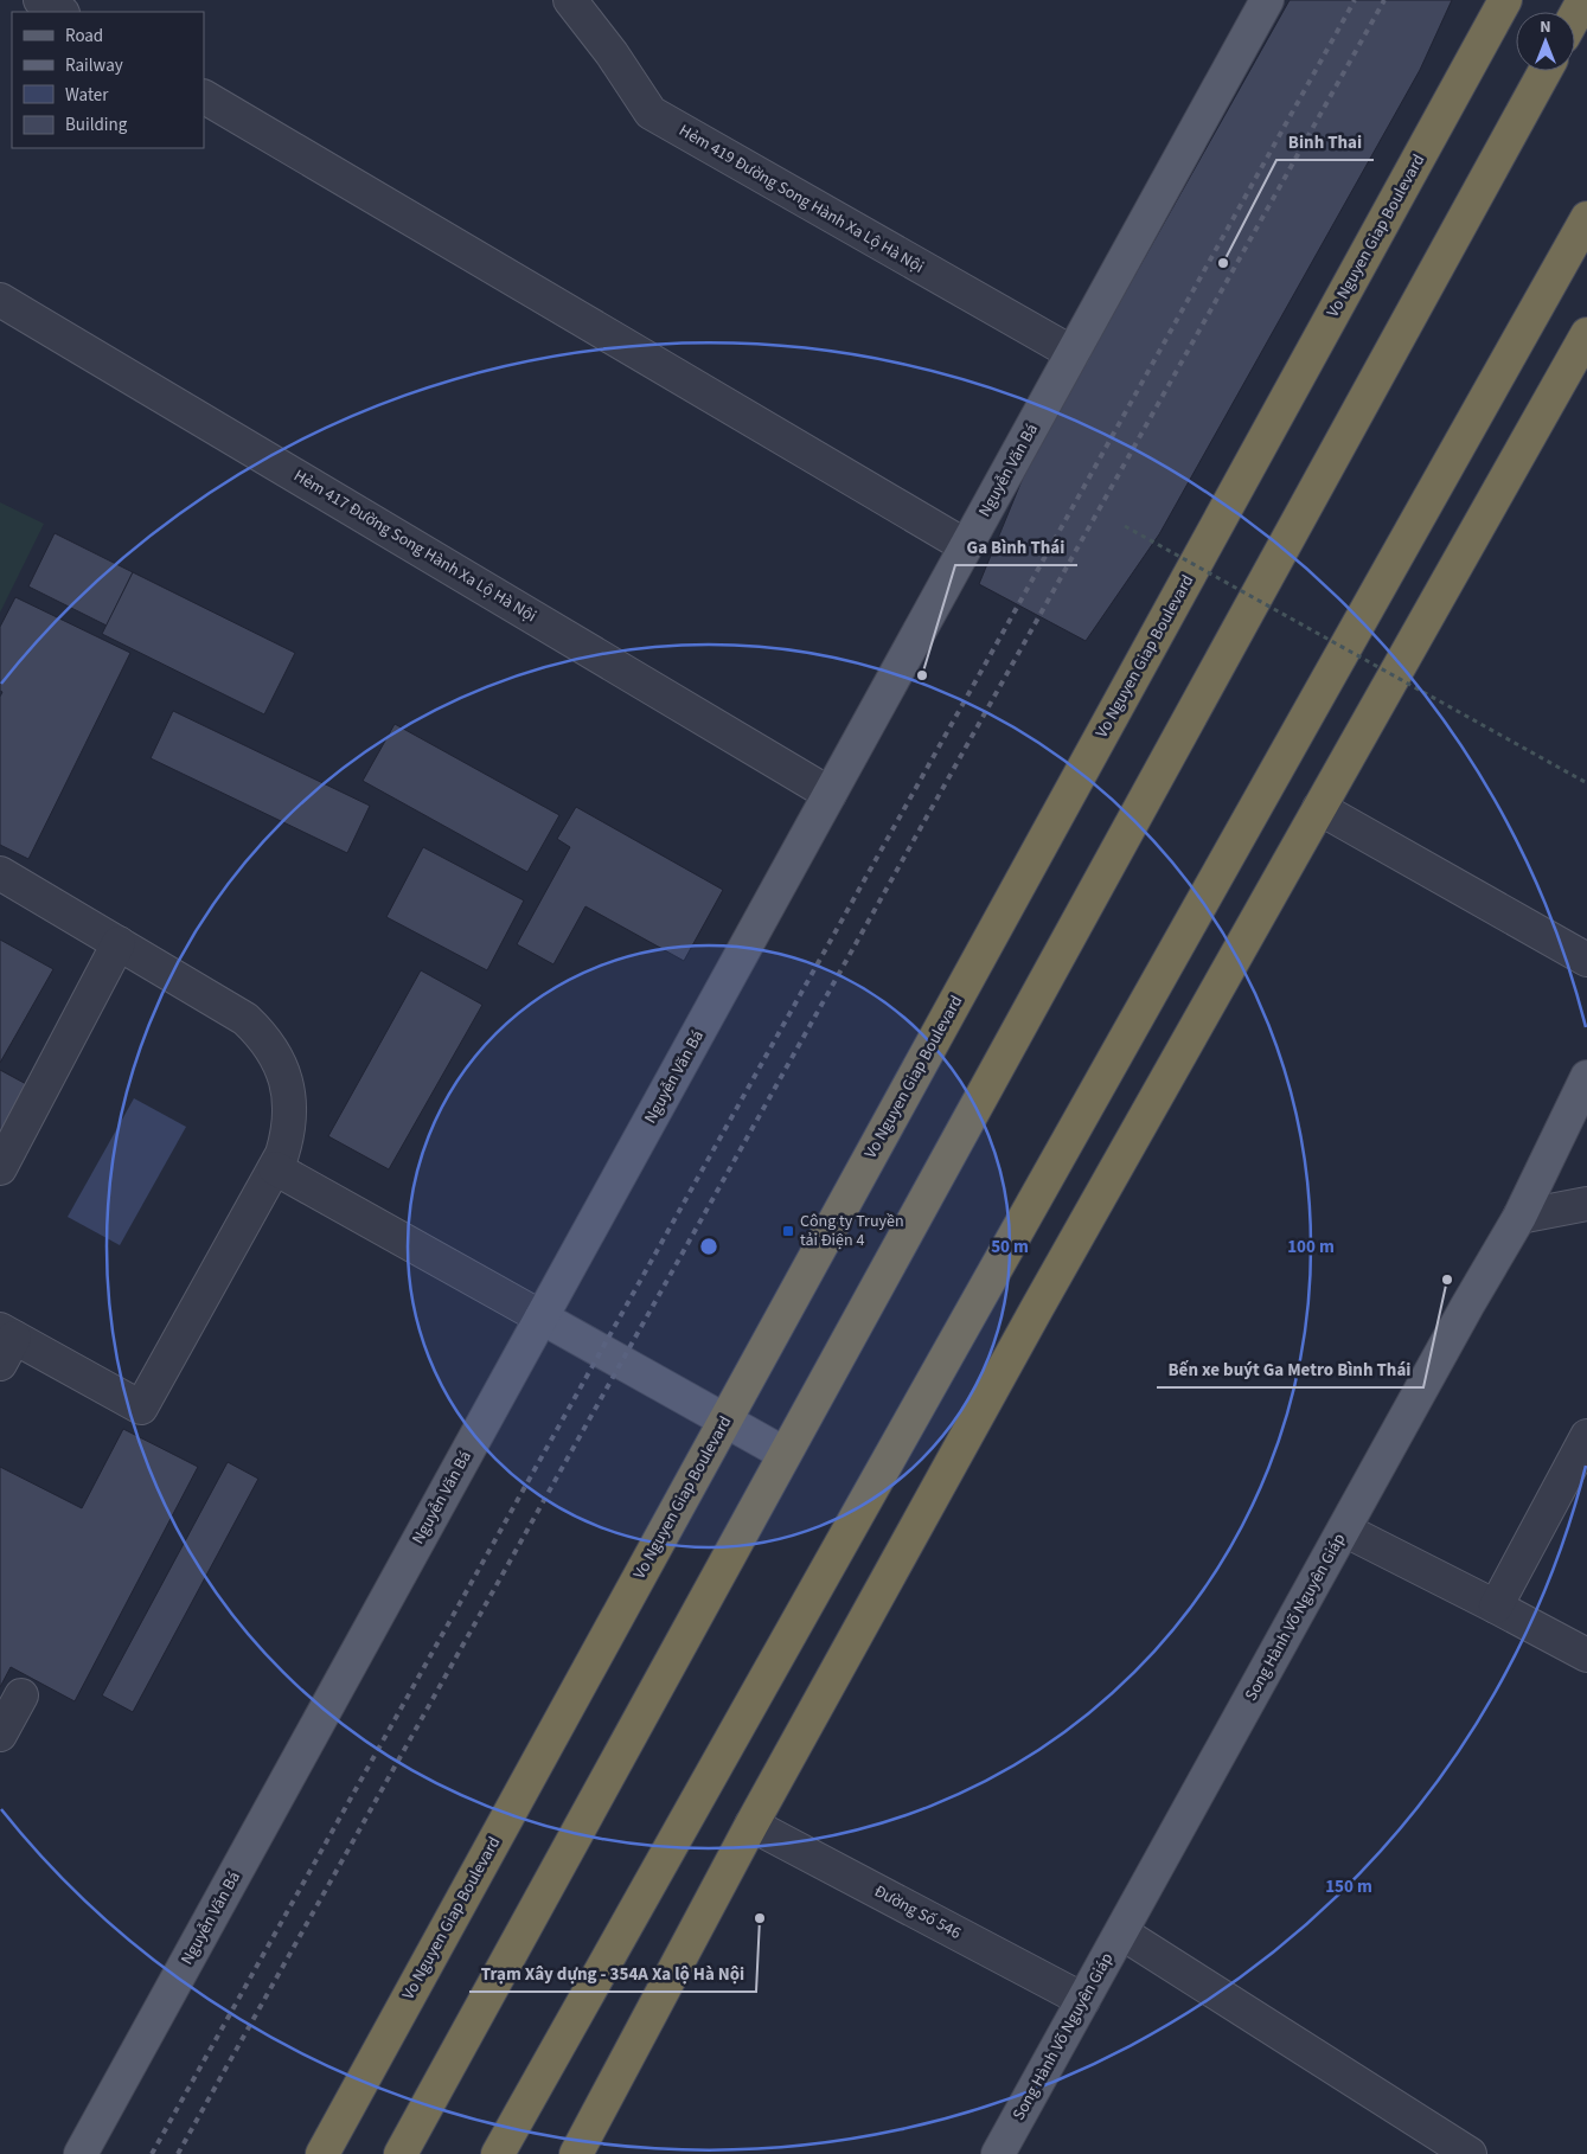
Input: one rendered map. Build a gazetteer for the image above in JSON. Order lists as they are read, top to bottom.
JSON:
{
  "streets": {
    "highway": ["Vo Nguyen Giap Boulevard"],
    "main road": ["Nguyễn Văn Bá", "Song Hành Võ Nguyên Giáp"],
    "street": ["Hẻm 419 Đường Song Hành Xa Lộ Hà Nội", "Hẻm 417 Đường Song Hành Xa Lộ Hà Nội", "Đường Số 546"]
  },
  "crossings": [
    ["Hẻm 419 Đường Song Hành Xa Lộ Hà Nội", "Nguyễn Văn Bá"],
    ["Nguyễn Văn Bá", "Hẻm 417 Đường Song Hành Xa Lộ Hà Nội"],
    ["Song Hành Võ Nguyên Giáp", "Đường Số 546"]
  ],
  "places": {
    "other": [
      "Binh Thai",
      "Ga Bình Thái",
      "Bến xe buýt Ga Metro Bình Thái",
      "Trạm Xây dựng - 354A Xa lộ Hà Nội"
    ],
    "transit": ["Công ty Truyền tải Điện 4"]
  },
  "legend": [
    "Road",
    "Railway",
    "Water",
    "Building"
  ],
  "north": "top",
  "rings": ["50 m", "100 m", "150 m"]
}
